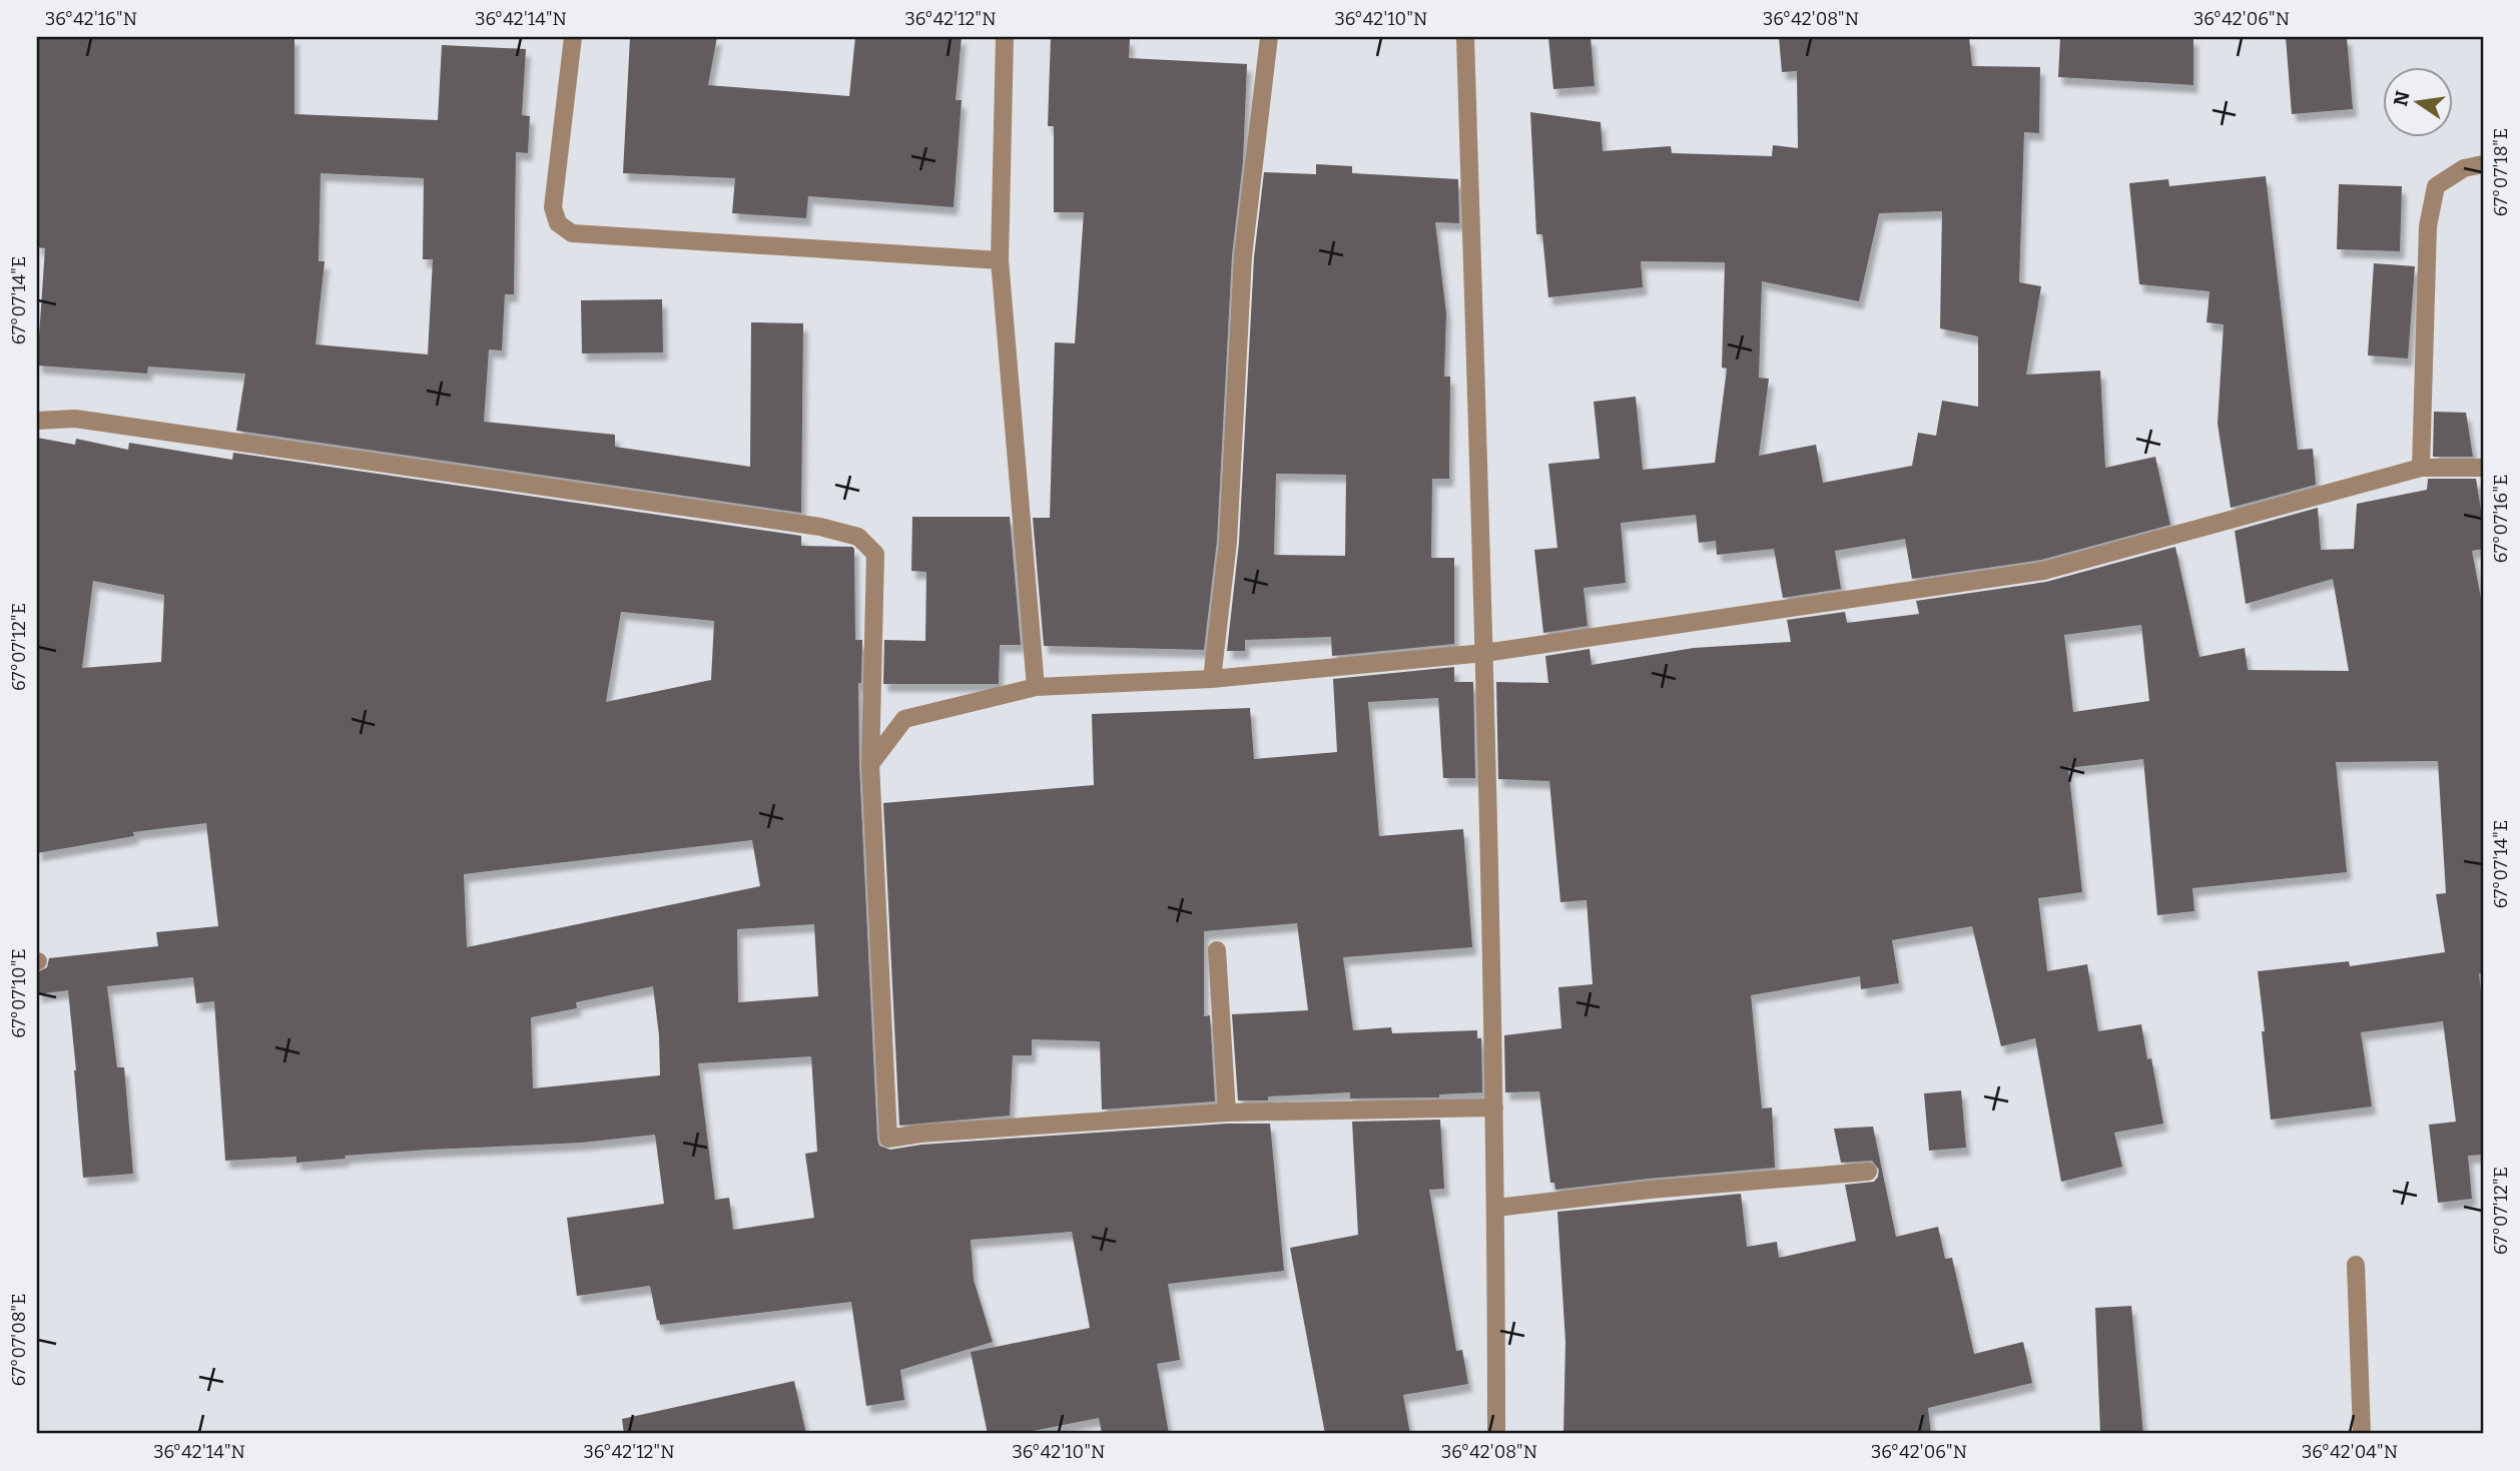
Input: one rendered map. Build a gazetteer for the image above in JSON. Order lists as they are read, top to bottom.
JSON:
{
  "north": "left",
  "coordinates": [
    "36°42'16\"N",
    "36°42'14\"N",
    "36°42'12\"N",
    "36°42'10\"N",
    "36°42'08\"N",
    "36°42'06\"N",
    "67°07'18\"E",
    "67°07'14\"E",
    "67°07'16\"E",
    "67°07'12\"E",
    "67°07'10\"E",
    "67°07'08\"E",
    "36°42'04\"N"
  ]
}
